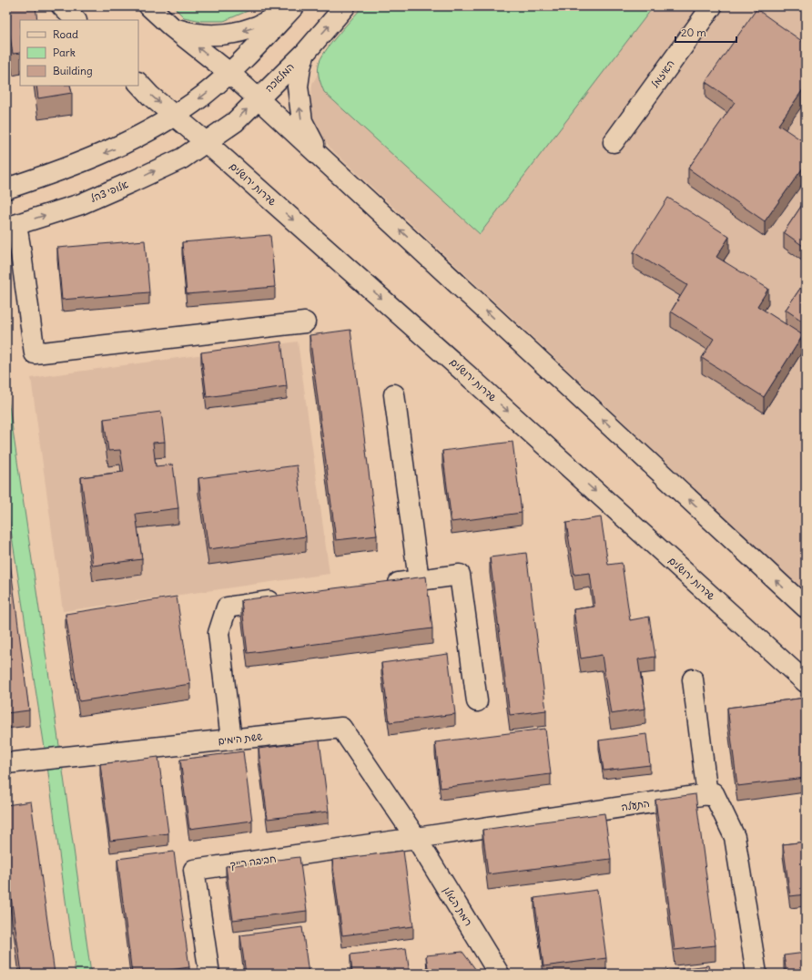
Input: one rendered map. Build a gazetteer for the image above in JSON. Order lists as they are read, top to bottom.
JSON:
{
  "streets": {
    "main road": [
      "האיזמל",
      "המלאכה",
      "שדרות ירושלים",
      "אלופי צהל",
      "ששת הימים",
      "התעלה",
      "חביבה רייך",
      "רמת הגולן"
    ]
  },
  "crossings": [
    ["המלאכה", "שדרות ירושלים"],
    ["המלאכה", "אלופי צהל"],
    ["שדרות ירושלים", "אלופי צהל"],
    ["ששת הימים", "התעלה"],
    ["ששת הימים", "חביבה רייך"],
    ["ששת הימים", "רמת הגולן"],
    ["התעלה", "חביבה רייך"],
    ["התעלה", "רמת הגולן"],
    ["חביבה רייך", "רמת הגולן"]
  ],
  "legend": ["Road", "Park", "Building"],
  "scale_bar": "20 m"
}
